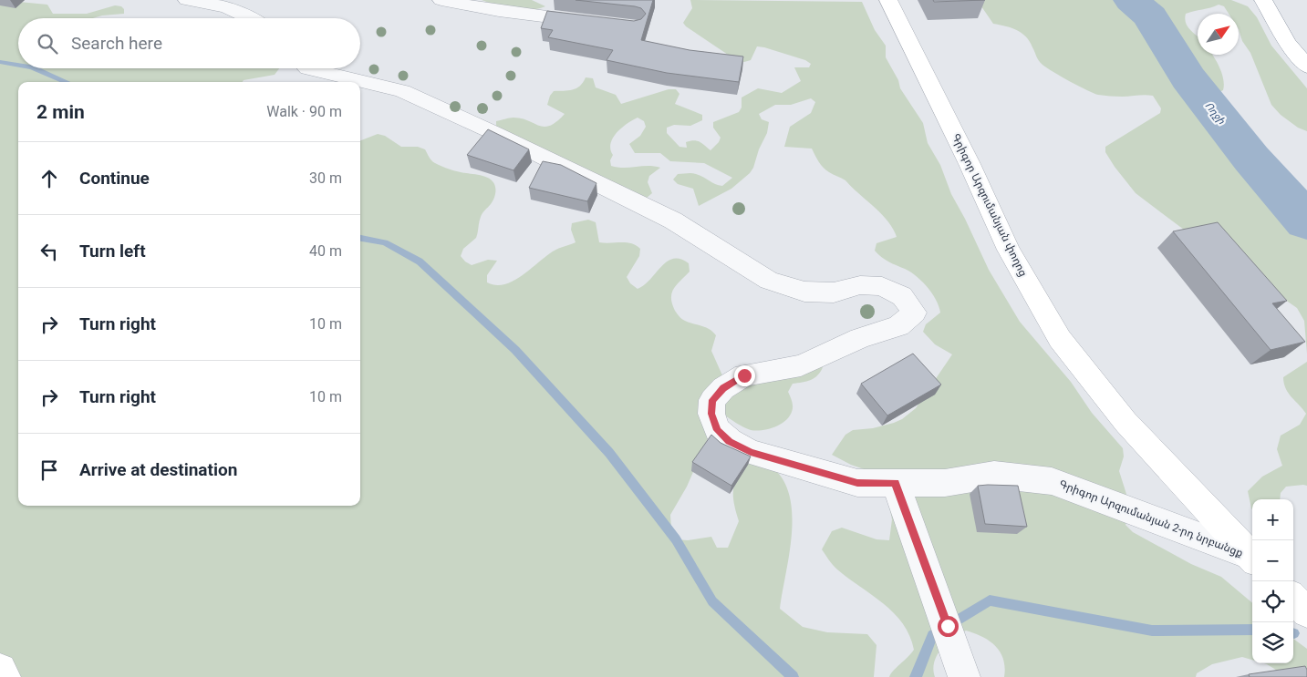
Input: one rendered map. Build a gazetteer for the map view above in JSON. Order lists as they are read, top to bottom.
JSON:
{
  "streets": {
    "main road": ["Գրիգոր Արզումանյան փողոց"],
    "street": ["Գրիգոր Արզումանյան 2-րդ նրբանցք"]
  },
  "crossings": [
    ["Գրիգոր Արզումանյան փողոց", "Գրիգոր Արզումանյան 2-րդ նրբանցք"]
  ],
  "water": ["Ողջի"],
  "north": "top right",
  "page": {
    "search": "Search here",
    "heading": ["2 min", "Walk · 90 m"],
    "list": [
      ["Continue", "30 m"],
      ["Turn left", "40 m"],
      ["Turn right", "10 m"],
      ["Turn right", "10 m"],
      "Arrive at destination"
    ],
    "map_buttons": ["+", "−"]
  }
}
